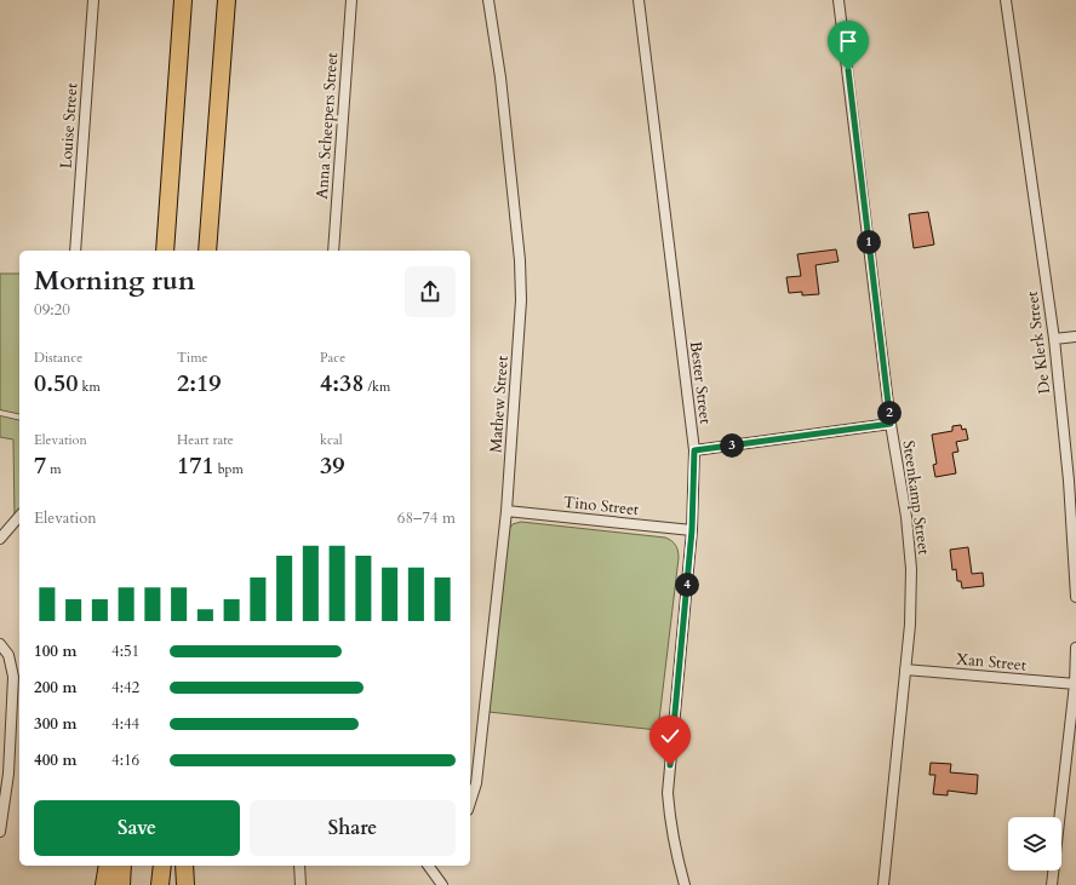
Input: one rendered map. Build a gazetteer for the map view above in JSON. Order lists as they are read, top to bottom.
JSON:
{
  "streets": {
    "street": [
      "Louise Street",
      "Anna Scheepers Street",
      "De Klerk Street",
      "Bester Street",
      "Mathew Street",
      "Steenkamp Street",
      "Tino Street",
      "Xan Street"
    ]
  },
  "crossings": [
    ["Bester Street", "Tino Street"],
    ["Mathew Street", "Tino Street"],
    ["Steenkamp Street", "Xan Street"]
  ],
  "page": {
    "pins": [
      "1",
      "2",
      "3",
      "4"
    ],
    "heading": ["Morning run", "09:20"],
    "stats": [
      ["Distance", "0.50 km"],
      ["Time", "2:19"],
      ["Pace", "4:38 /km"],
      ["Elevation", "7 m"],
      ["Heart rate", "171 bpm"],
      ["kcal", "39"]
    ],
    "chart": ["Elevation", "68–74 m"],
    "list": [
      {
        "name": "100 m",
        "note": "4:51"
      },
      {
        "name": "200 m",
        "note": "4:42"
      },
      {
        "name": "300 m",
        "note": "4:44"
      },
      {
        "name": "400 m",
        "note": "4:16"
      }
    ],
    "buttons": ["Save", "Share"]
  }
}
